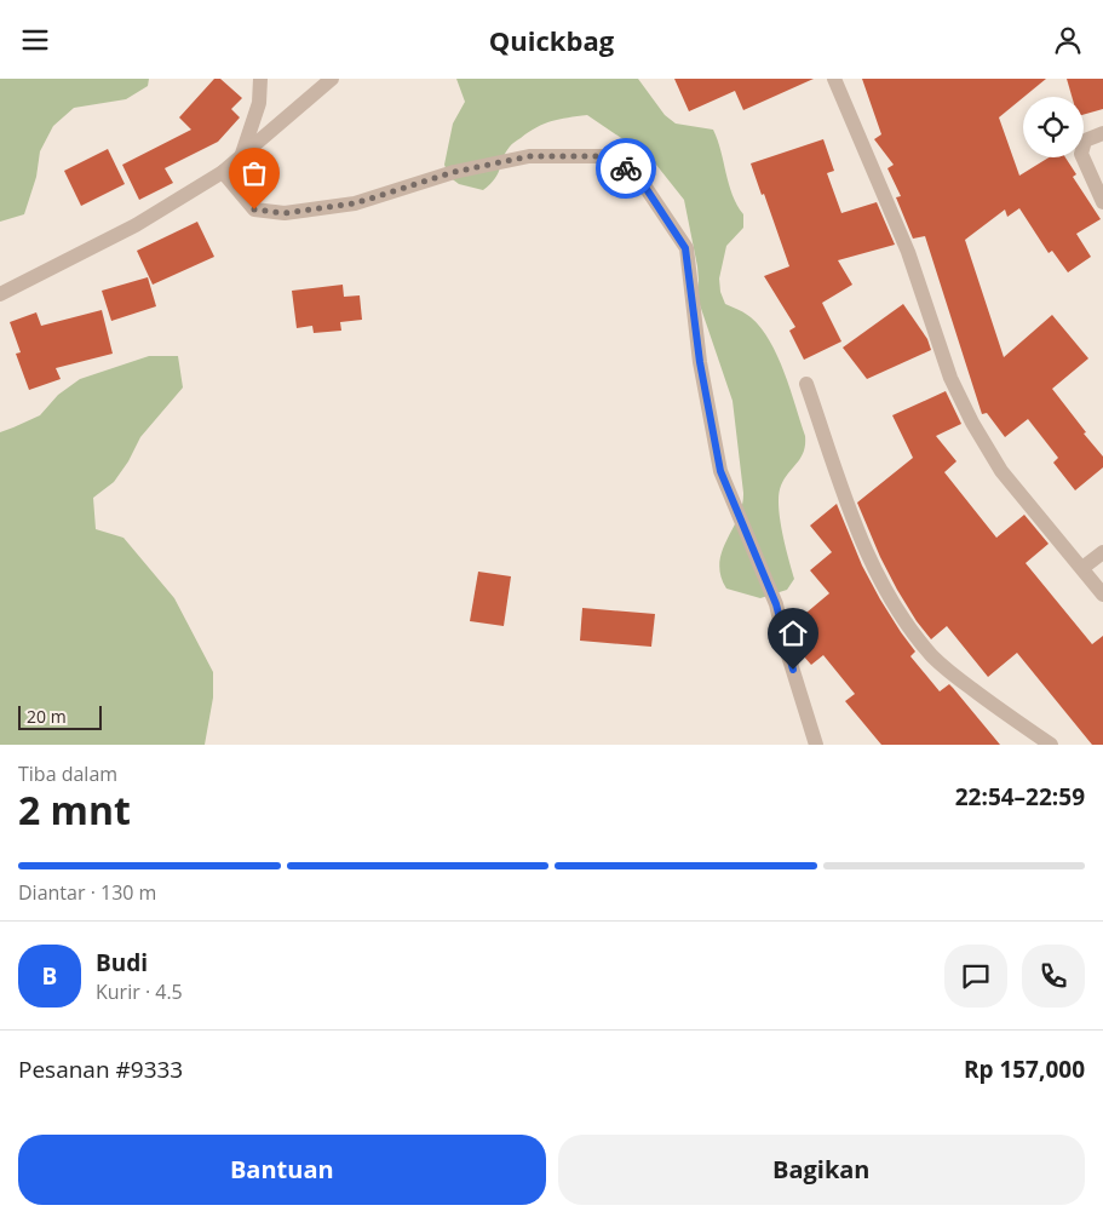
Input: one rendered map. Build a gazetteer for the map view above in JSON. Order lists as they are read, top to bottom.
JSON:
{
  "scale_bar": "20 m",
  "page": {
    "header": "Quickbag",
    "scale": "20 m",
    "heading": ["2 mnt", "Tiba dalam", "22:54–22:59"],
    "panel": [
      "Budi",
      "Kurir · 4.5",
      "Pesanan #9333",
      "Rp 157,000"
    ],
    "bar": "Diantar · 130 m",
    "round": "B",
    "buttons": ["Bantuan", "Bagikan"]
  }
}
